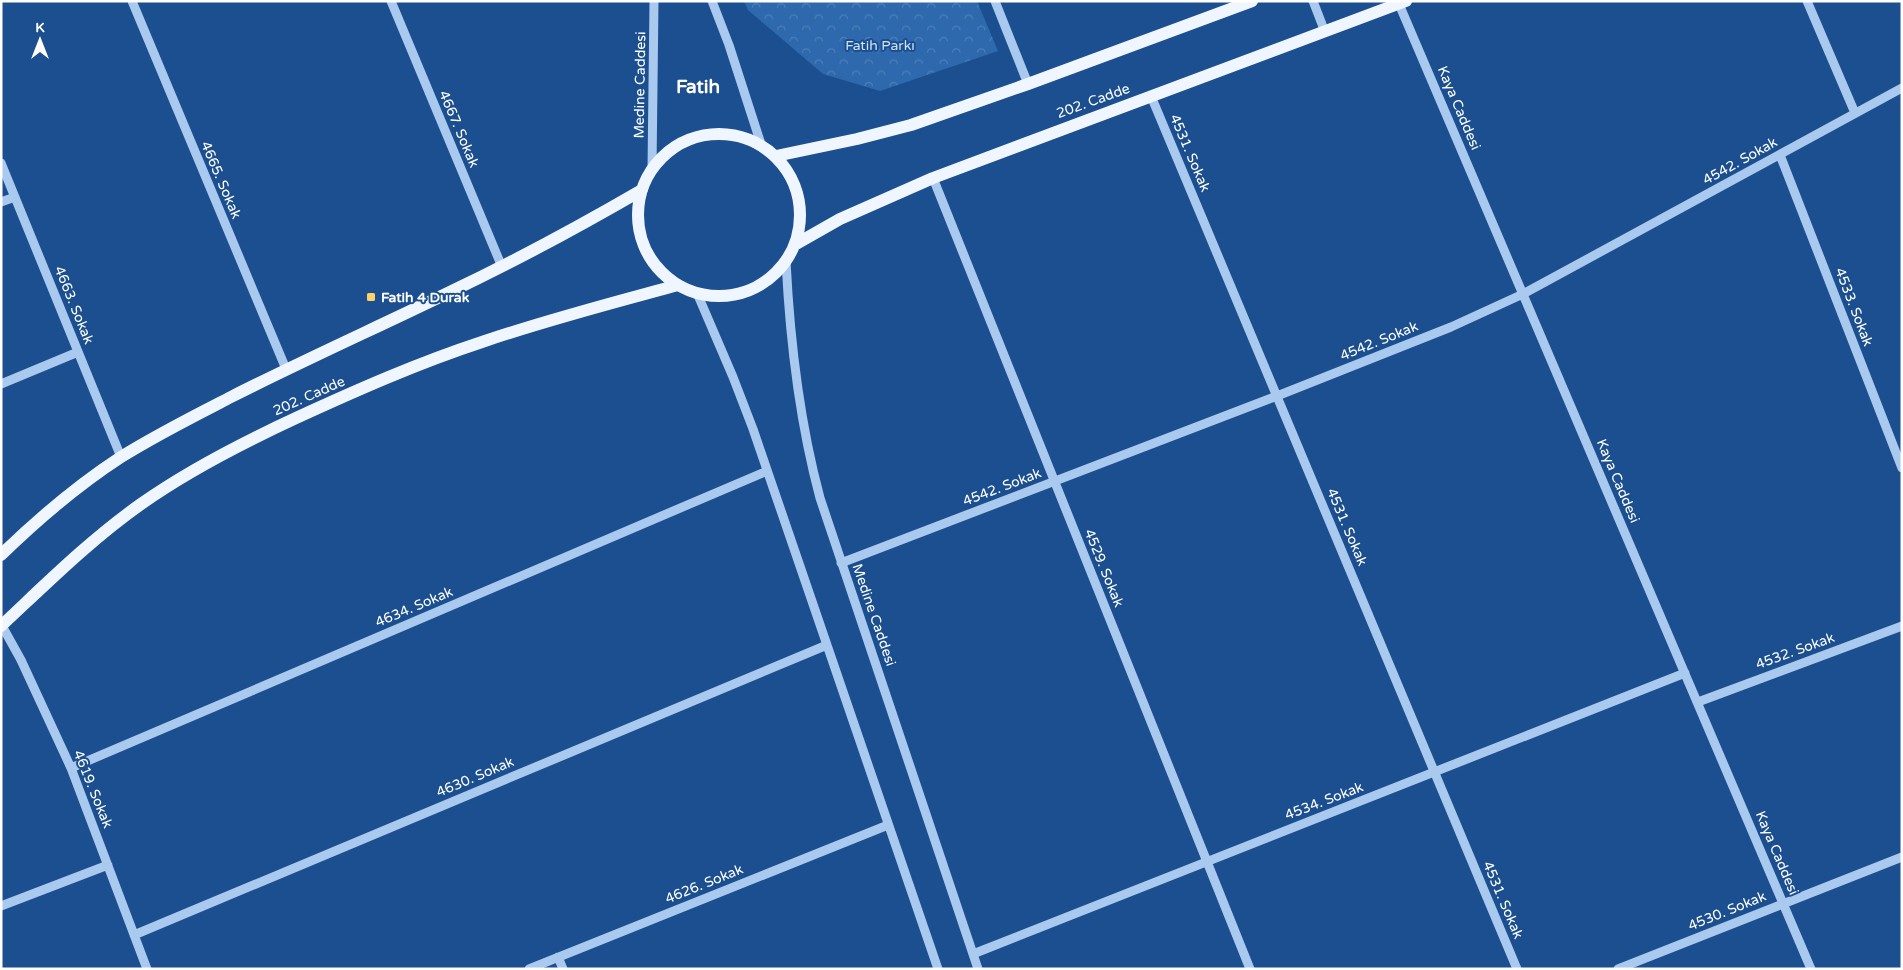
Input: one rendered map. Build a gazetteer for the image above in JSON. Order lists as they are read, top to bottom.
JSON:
{
  "streets": {
    "main road": ["202. Cadde"],
    "street": [
      "Medine Caddesi",
      "Kaya Caddesi",
      "4667. Sokak",
      "4531. Sokak",
      "4542. Sokak",
      "4665. Sokak",
      "4663. Sokak",
      "4533. Sokak",
      "4529. Sokak",
      "4634. Sokak",
      "4532. Sokak",
      "4630. Sokak",
      "4619. Sokak",
      "4534. Sokak",
      "4626. Sokak",
      "4530. Sokak"
    ]
  },
  "crossings": [
    ["Medine Caddesi", "202. Cadde"],
    ["Medine Caddesi", "4542. Sokak"],
    ["Medine Caddesi", "4534. Sokak"],
    ["202. Cadde", "Kaya Caddesi"],
    ["202. Cadde", "4531. Sokak"],
    ["202. Cadde", "4529. Sokak"],
    ["202. Cadde", "4619. Sokak"],
    ["Kaya Caddesi", "4542. Sokak"],
    ["Kaya Caddesi", "4532. Sokak"],
    ["Kaya Caddesi", "4534. Sokak"],
    ["Kaya Caddesi", "4530. Sokak"],
    ["4531. Sokak", "4542. Sokak"],
    ["4531. Sokak", "4534. Sokak"],
    ["4542. Sokak", "4533. Sokak"],
    ["4542. Sokak", "4529. Sokak"],
    ["4529. Sokak", "4534. Sokak"],
    ["4634. Sokak", "4619. Sokak"],
    ["4630. Sokak", "4619. Sokak"]
  ],
  "districts": ["Fatih"],
  "parks": ["Fatih Parkı"],
  "places": {
    "transit": ["Fatih 4 Durak"]
  },
  "north": "top"
}
